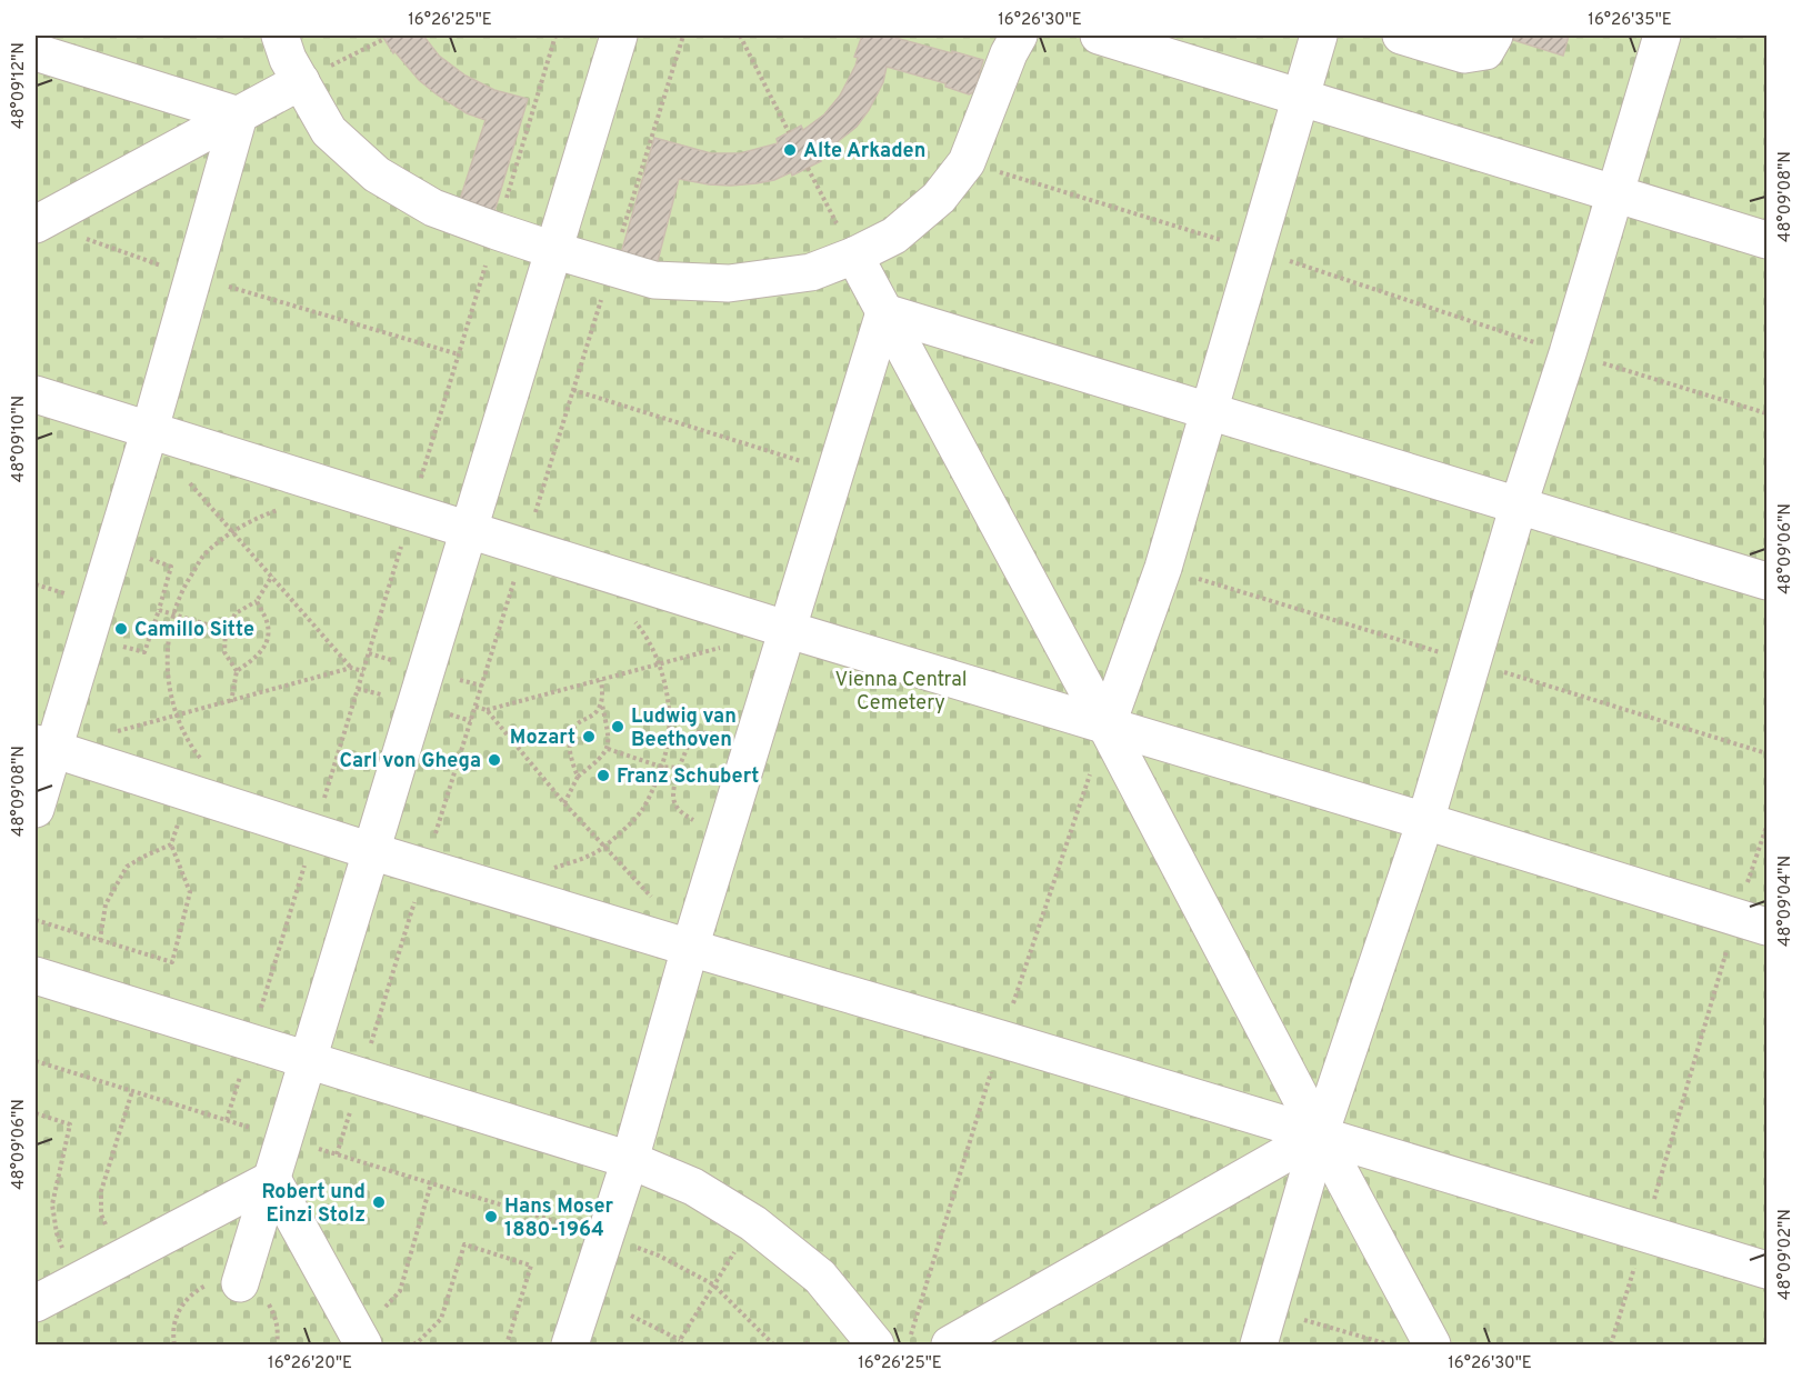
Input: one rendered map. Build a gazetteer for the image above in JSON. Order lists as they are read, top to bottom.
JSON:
{
  "parks": ["Vienna Central Cemetery"],
  "places": [
    "Alte Arkaden",
    "Camillo Sitte",
    "Ludwig van Beethoven",
    "Mozart",
    "Carl von Ghega",
    "Franz Schubert",
    "Robert und Einzi Stolz",
    "Hans Moser 1880-1964"
  ],
  "coordinates": [
    "16°26'25\"E",
    "16°26'30\"E",
    "16°26'35\"E",
    "48°09'12\"N",
    "48°09'08\"N",
    "48°09'10\"N",
    "48°09'06\"N",
    "48°09'04\"N",
    "48°09'02\"N",
    "16°26'20\"E"
  ]
}
